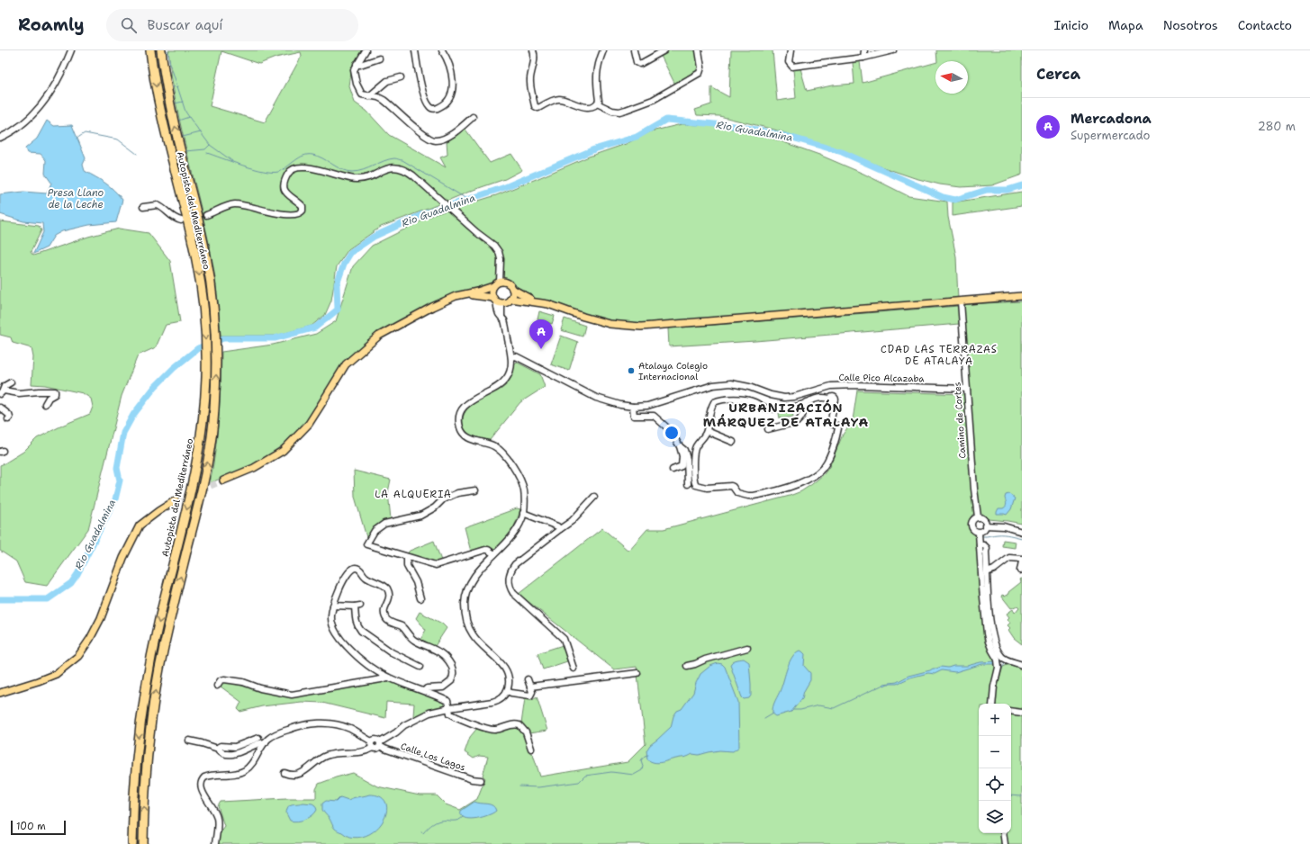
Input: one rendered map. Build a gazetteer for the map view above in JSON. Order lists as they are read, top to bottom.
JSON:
{
  "streets": {
    "highway": ["Autopista del Mediterráneo"],
    "street": ["Calle Pico Alcazaba", "Camino de Cortes", "Calle Los Lagos"]
  },
  "crossings": [
    ["Calle Pico Alcazaba", "Camino de Cortes"]
  ],
  "districts": ["CDAD LAS TERRAZAS DE ATALAYA", "URBANIZACIÓN MÁRQUEZ DE ATALAYA", "LA ALQUERIA"],
  "water": ["Rio Guadalmina", "Presa Llano de la Leche"],
  "places": ["Atalaya Colegio Internacional"],
  "scale_bar": "100 m",
  "north": "left",
  "page": {
    "header": "Roamly",
    "search": "Buscar aquí",
    "nav": [
      "Inicio",
      "Mapa",
      "Nosotros",
      "Contacto"
    ],
    "heading": "Cerca",
    "list": [
      {
        "mark": "A",
        "name": "Mercadona",
        "note": "Supermercado",
        "value": "280 m"
      }
    ],
    "pins": "A",
    "map_buttons": ["+", "−"],
    "scale": "100 m"
  }
}
